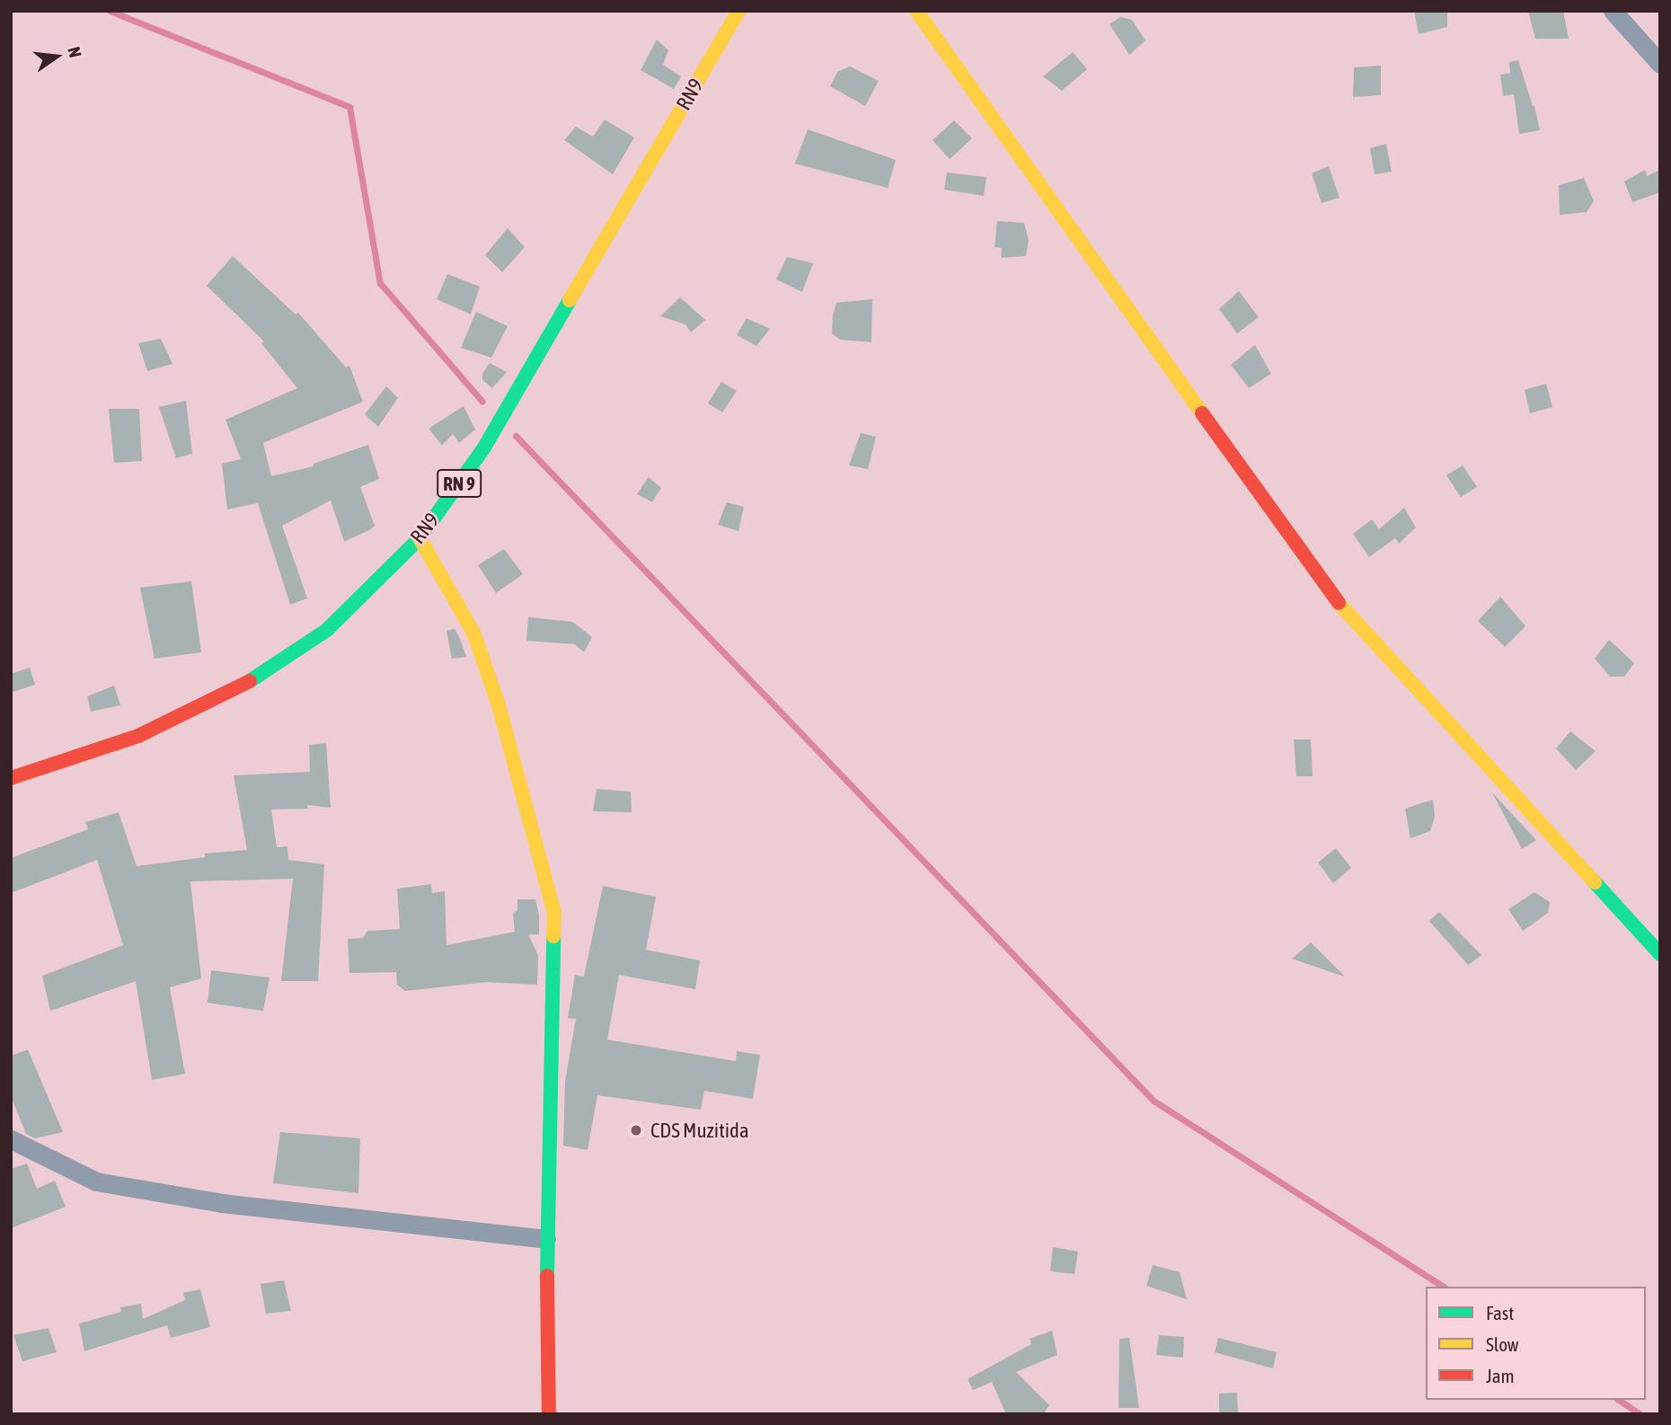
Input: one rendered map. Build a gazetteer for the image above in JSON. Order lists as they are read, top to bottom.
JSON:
{
  "streets": {
    "street": ["RN9", "RN 9"]
  },
  "places": ["CDS Muzitida"],
  "legend": ["Fast", "Slow", "Jam"],
  "north": "right"
}
